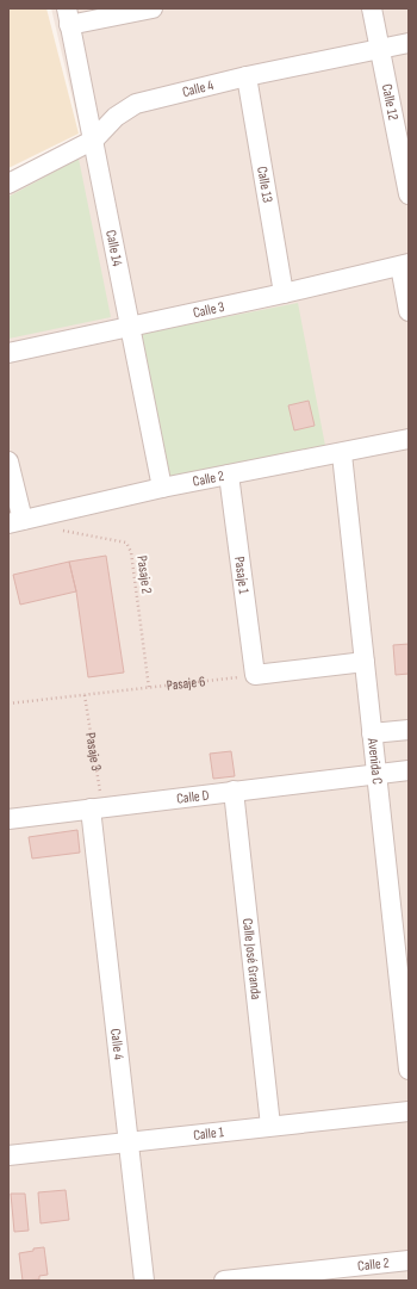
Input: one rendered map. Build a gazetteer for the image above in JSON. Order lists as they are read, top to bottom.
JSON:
{
  "streets": {
    "street": [
      "Calle 4",
      "Calle 12",
      "Calle 13",
      "Calle 14",
      "Calle 3",
      "Calle 2",
      "Pasaje 1",
      "Avenida C",
      "Calle D",
      "Calle José Granda",
      "Calle 1"
    ],
    "path": ["Pasaje 2", "Pasaje 6", "Pasaje 3"]
  },
  "crossings": [
    ["Calle 4", "Calle 12"],
    ["Calle 4", "Calle 13"],
    ["Calle 4", "Calle 14"],
    ["Calle 4", "Pasaje 3"],
    ["Calle 4", "Calle D"],
    ["Calle 4", "Calle 1"],
    ["Calle 13", "Calle 3"],
    ["Calle 14", "Calle 3"],
    ["Calle 14", "Calle 2"],
    ["Calle 2", "Pasaje 1"],
    ["Calle 2", "Avenida C"],
    ["Pasaje 2", "Pasaje 6"],
    ["Pasaje 1", "Pasaje 6"],
    ["Pasaje 6", "Pasaje 3"],
    ["Pasaje 3", "Calle D"],
    ["Avenida C", "Calle D"],
    ["Calle D", "Calle José Granda"],
    ["Calle José Granda", "Calle 1"]
  ]
}
